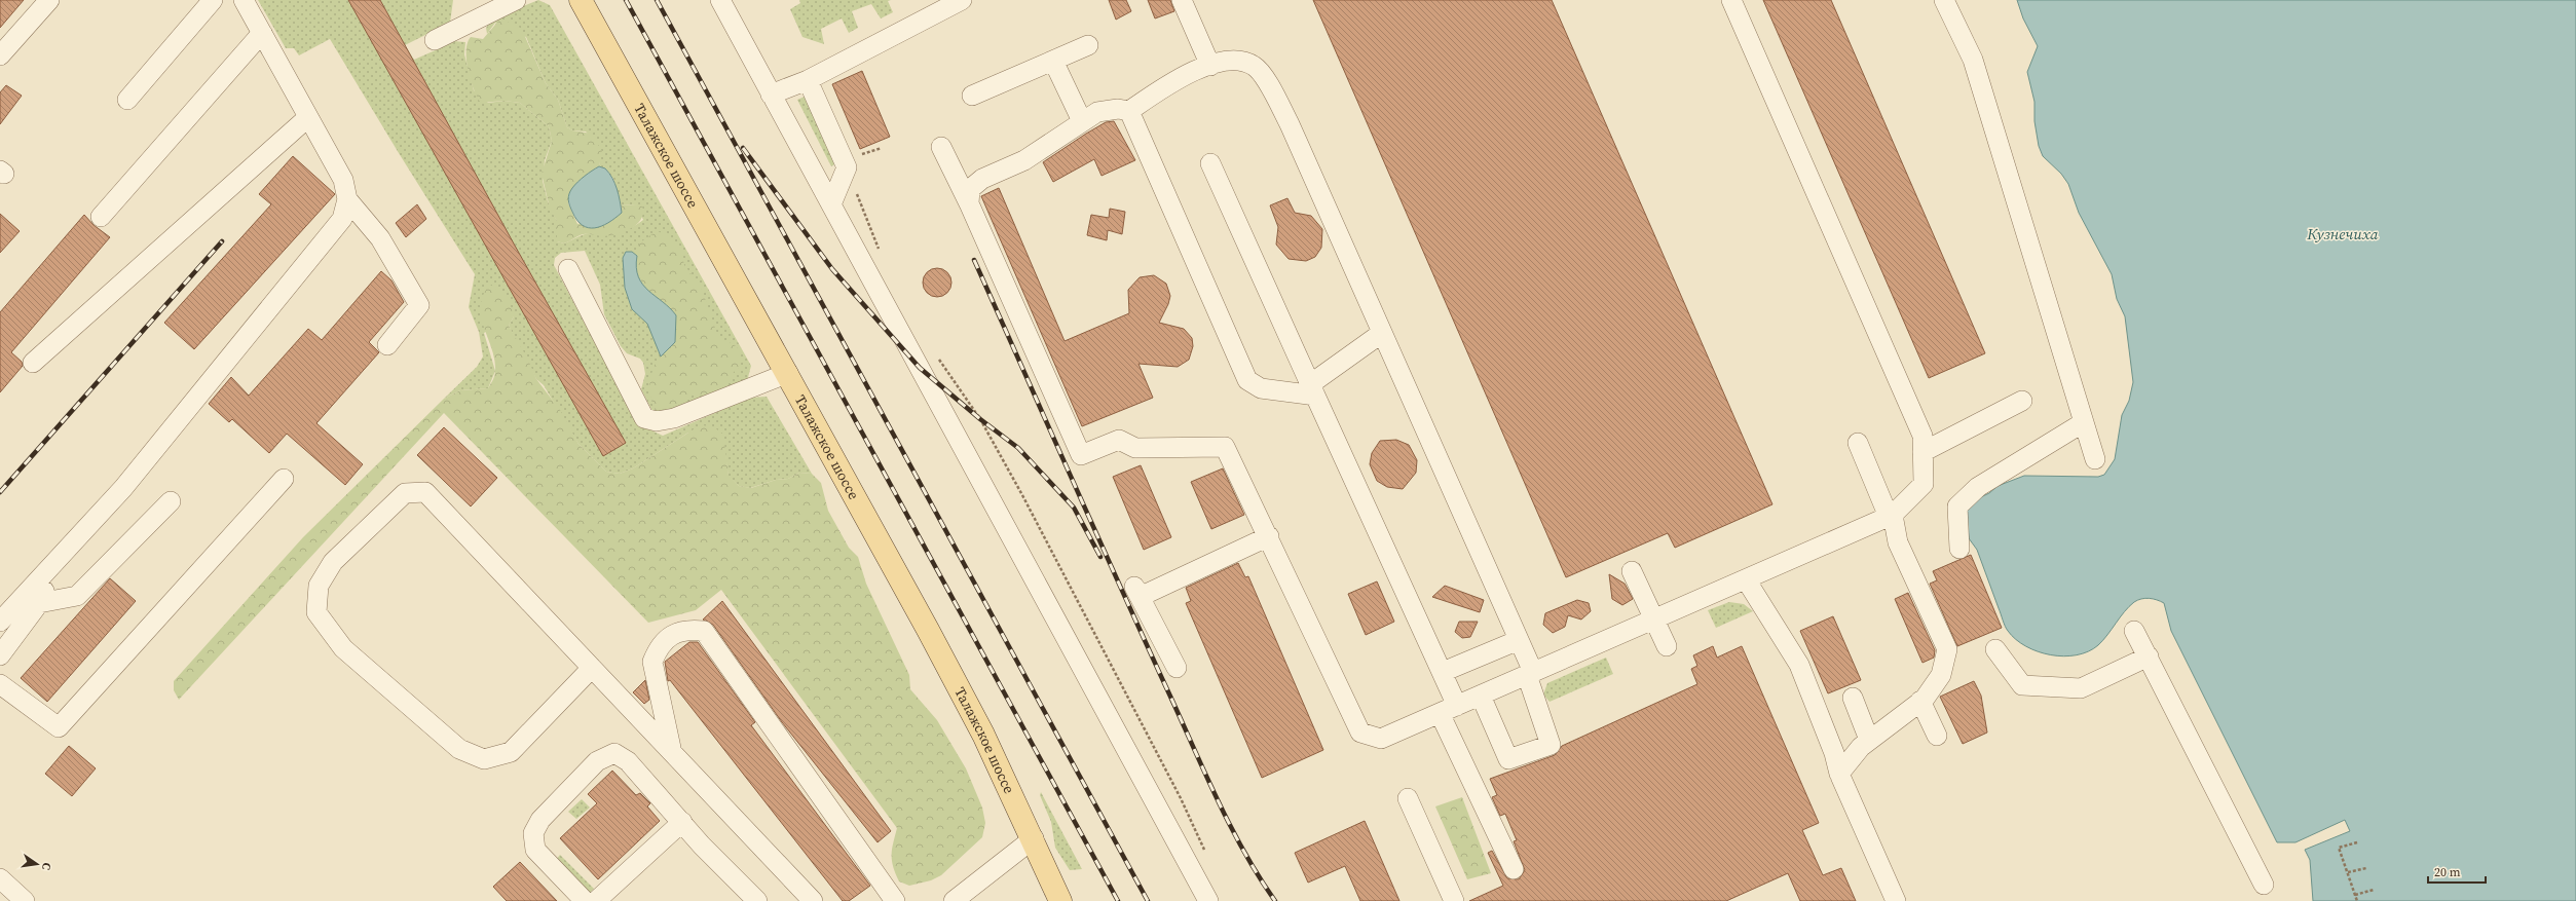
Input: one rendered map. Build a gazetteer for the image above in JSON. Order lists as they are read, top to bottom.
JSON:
{
  "streets": {
    "main road": ["Талажское шоссе"]
  },
  "water": ["Кузнечиха"],
  "scale_bar": "20 m",
  "north": "right"
}
